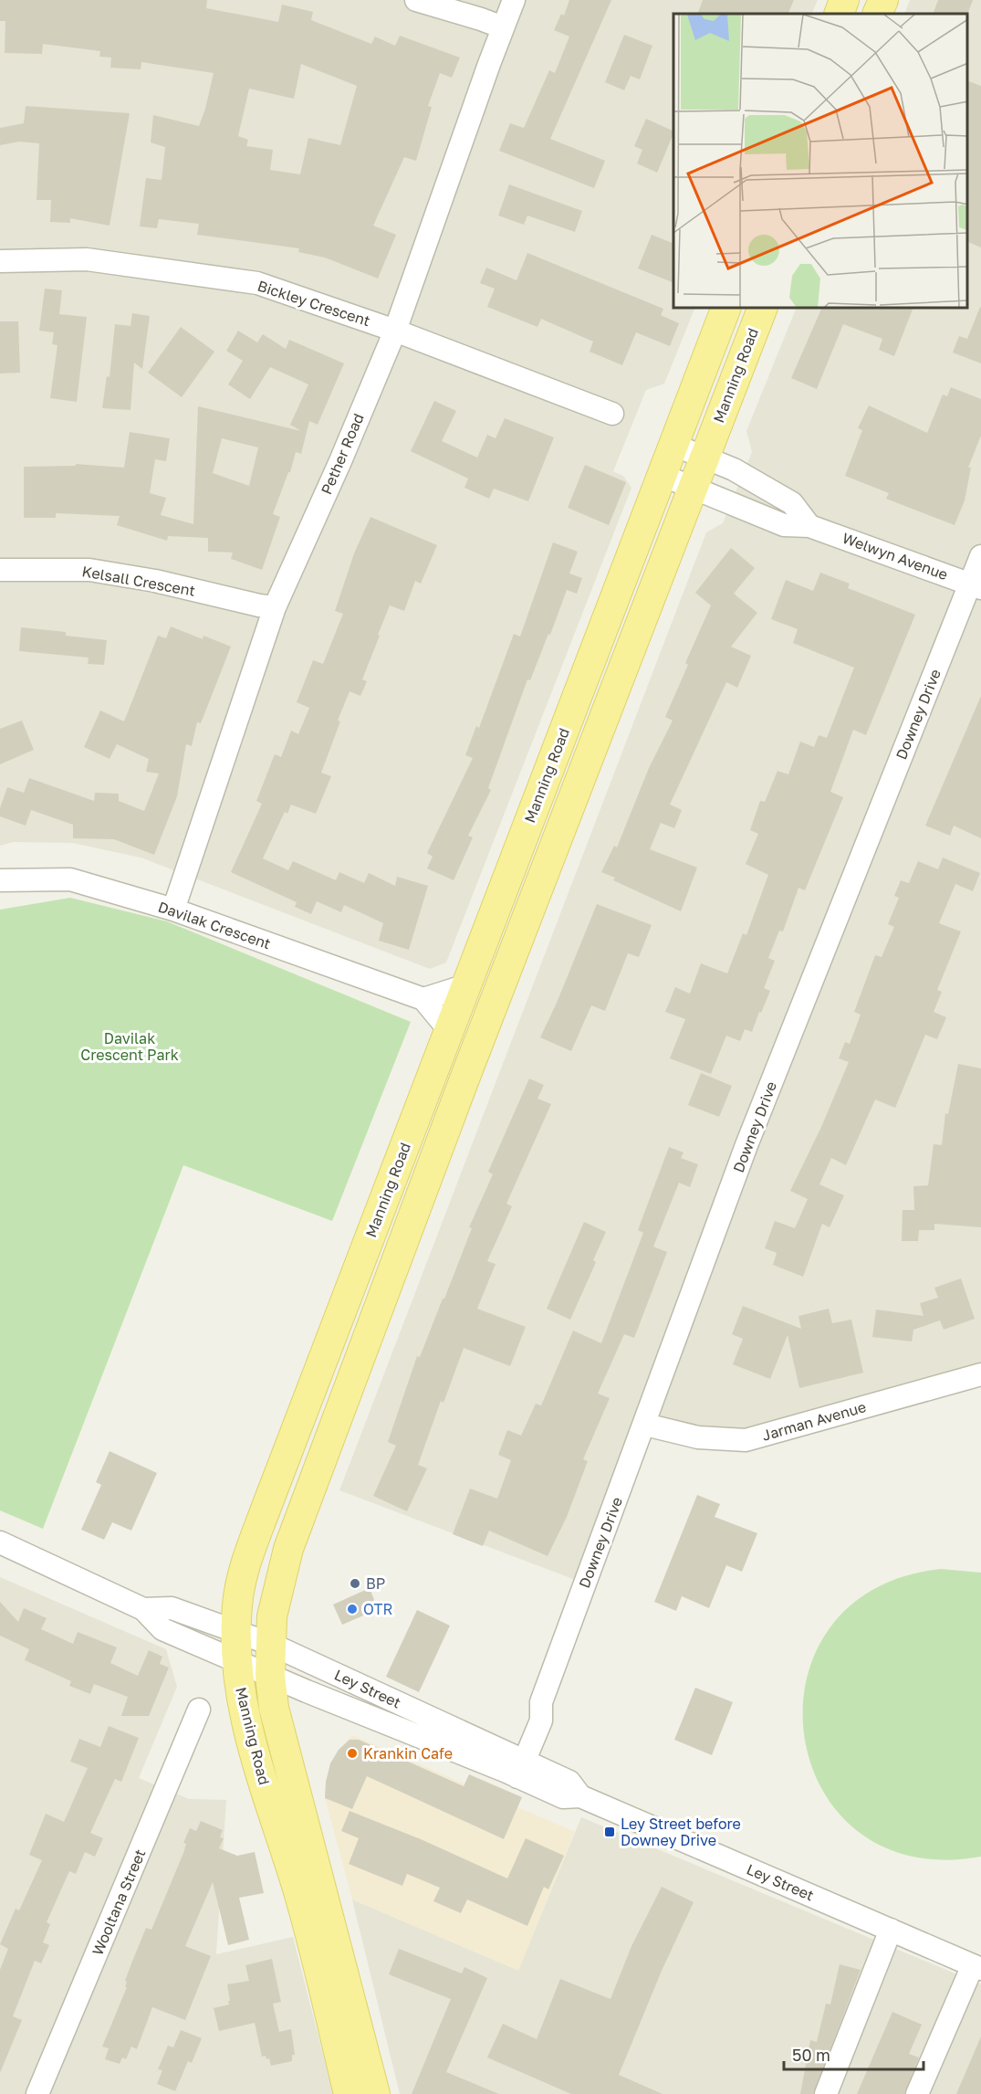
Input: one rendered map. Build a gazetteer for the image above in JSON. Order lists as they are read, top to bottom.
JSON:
{
  "streets": {
    "main road": ["Manning Road"],
    "street": [
      "Bickley Crescent",
      "Pether Road",
      "Welwyn Avenue",
      "Kelsall Crescent",
      "Downey Drive",
      "Davilak Crescent",
      "Jarman Avenue",
      "Ley Street",
      "Wooltana Street"
    ]
  },
  "crossings": [
    ["Bickley Crescent", "Pether Road"],
    ["Manning Road", "Welwyn Avenue"],
    ["Manning Road", "Ley Street"],
    ["Pether Road", "Kelsall Crescent"],
    ["Pether Road", "Davilak Crescent"],
    ["Welwyn Avenue", "Downey Drive"],
    ["Downey Drive", "Jarman Avenue"],
    ["Downey Drive", "Ley Street"]
  ],
  "parks": ["Davilak Crescent Park"],
  "places": {
    "other": ["BP", "OTR", "Krankin Cafe"],
    "transit": ["Ley Street before Downey Drive"]
  },
  "scale_bar": "50 m"
}
